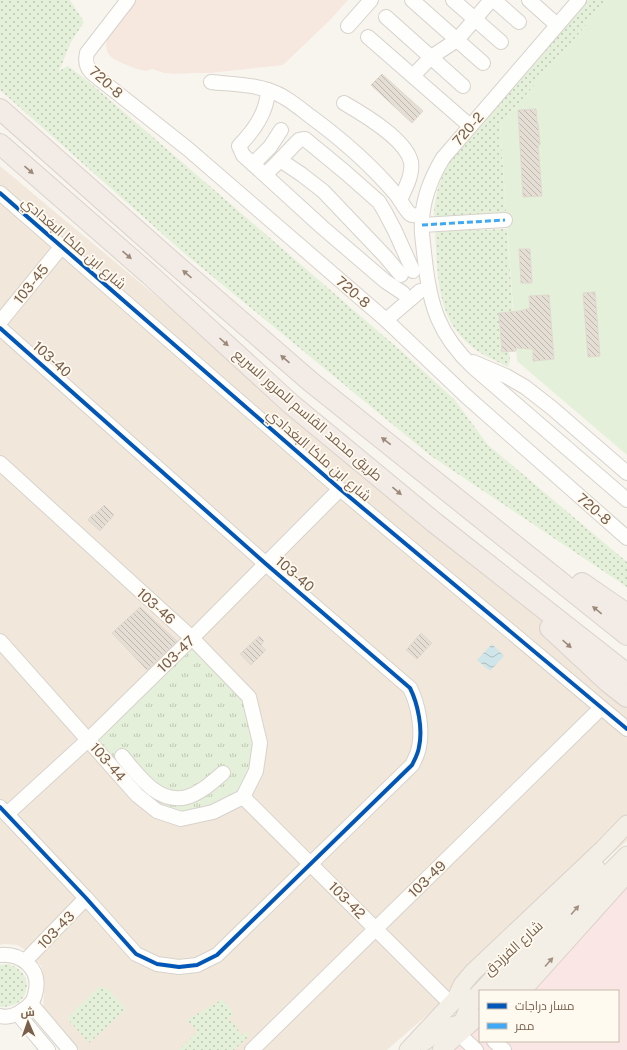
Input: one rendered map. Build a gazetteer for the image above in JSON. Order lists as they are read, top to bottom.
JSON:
{
  "streets": {
    "highway": ["طريق محمد القاسم للمرور السريع"],
    "main road": ["شارع الفرزدق"],
    "street": [
      "720-8",
      "720-2",
      "شارع ابن ملكا البغدادي",
      "103-45",
      "103-40",
      "103-46",
      "103-47",
      "103-44",
      "103-49",
      "103-42",
      "103-43"
    ]
  },
  "crossings": [
    ["720-8", "720-2"],
    ["شارع ابن ملكا البغدادي", "103-45"],
    ["شارع ابن ملكا البغدادي", "103-47"],
    ["شارع ابن ملكا البغدادي", "103-49"],
    ["103-40", "103-47"],
    ["103-40", "103-42"],
    ["103-40", "103-43"],
    ["103-46", "103-47"],
    ["103-46", "103-44"],
    ["103-46", "103-42"],
    ["103-47", "103-44"],
    ["103-44", "103-42"],
    ["103-49", "103-42"],
    ["103-42", "شارع الفرزدق"]
  ],
  "legend": ["مسار دراجات", "ممر"],
  "north": "top"
}
